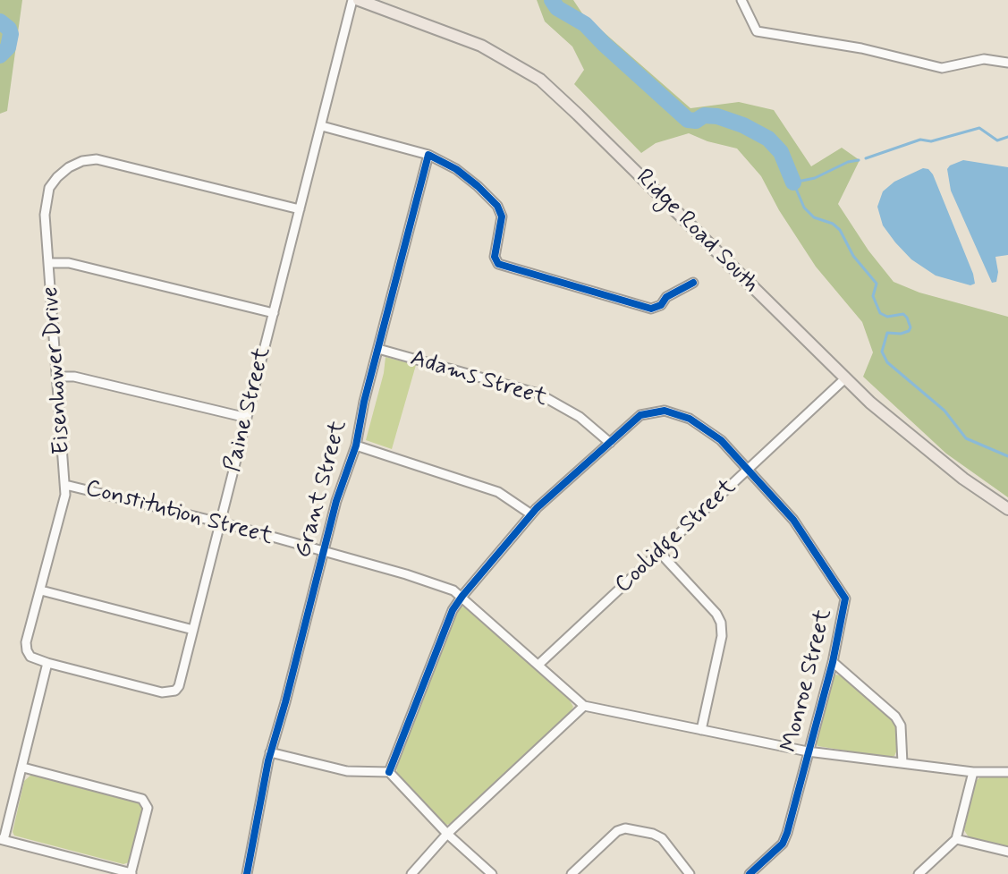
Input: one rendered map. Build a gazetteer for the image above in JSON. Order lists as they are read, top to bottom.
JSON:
{
  "streets": {
    "main road": ["Ridge Road South"],
    "street": [
      "Eisenhower Drive",
      "Adams Street",
      "Paine Street",
      "Grant Street",
      "Constitution Street",
      "Coolidge Street",
      "Monroe Street"
    ]
  },
  "crossings": [
    ["Ridge Road South", "Coolidge Street"],
    ["Eisenhower Drive", "Paine Street"],
    ["Eisenhower Drive", "Constitution Street"],
    ["Adams Street", "Grant Street"],
    ["Adams Street", "Monroe Street"],
    ["Paine Street", "Constitution Street"],
    ["Grant Street", "Constitution Street"],
    ["Constitution Street", "Coolidge Street"],
    ["Constitution Street", "Monroe Street"],
    ["Coolidge Street", "Monroe Street"]
  ]
}
